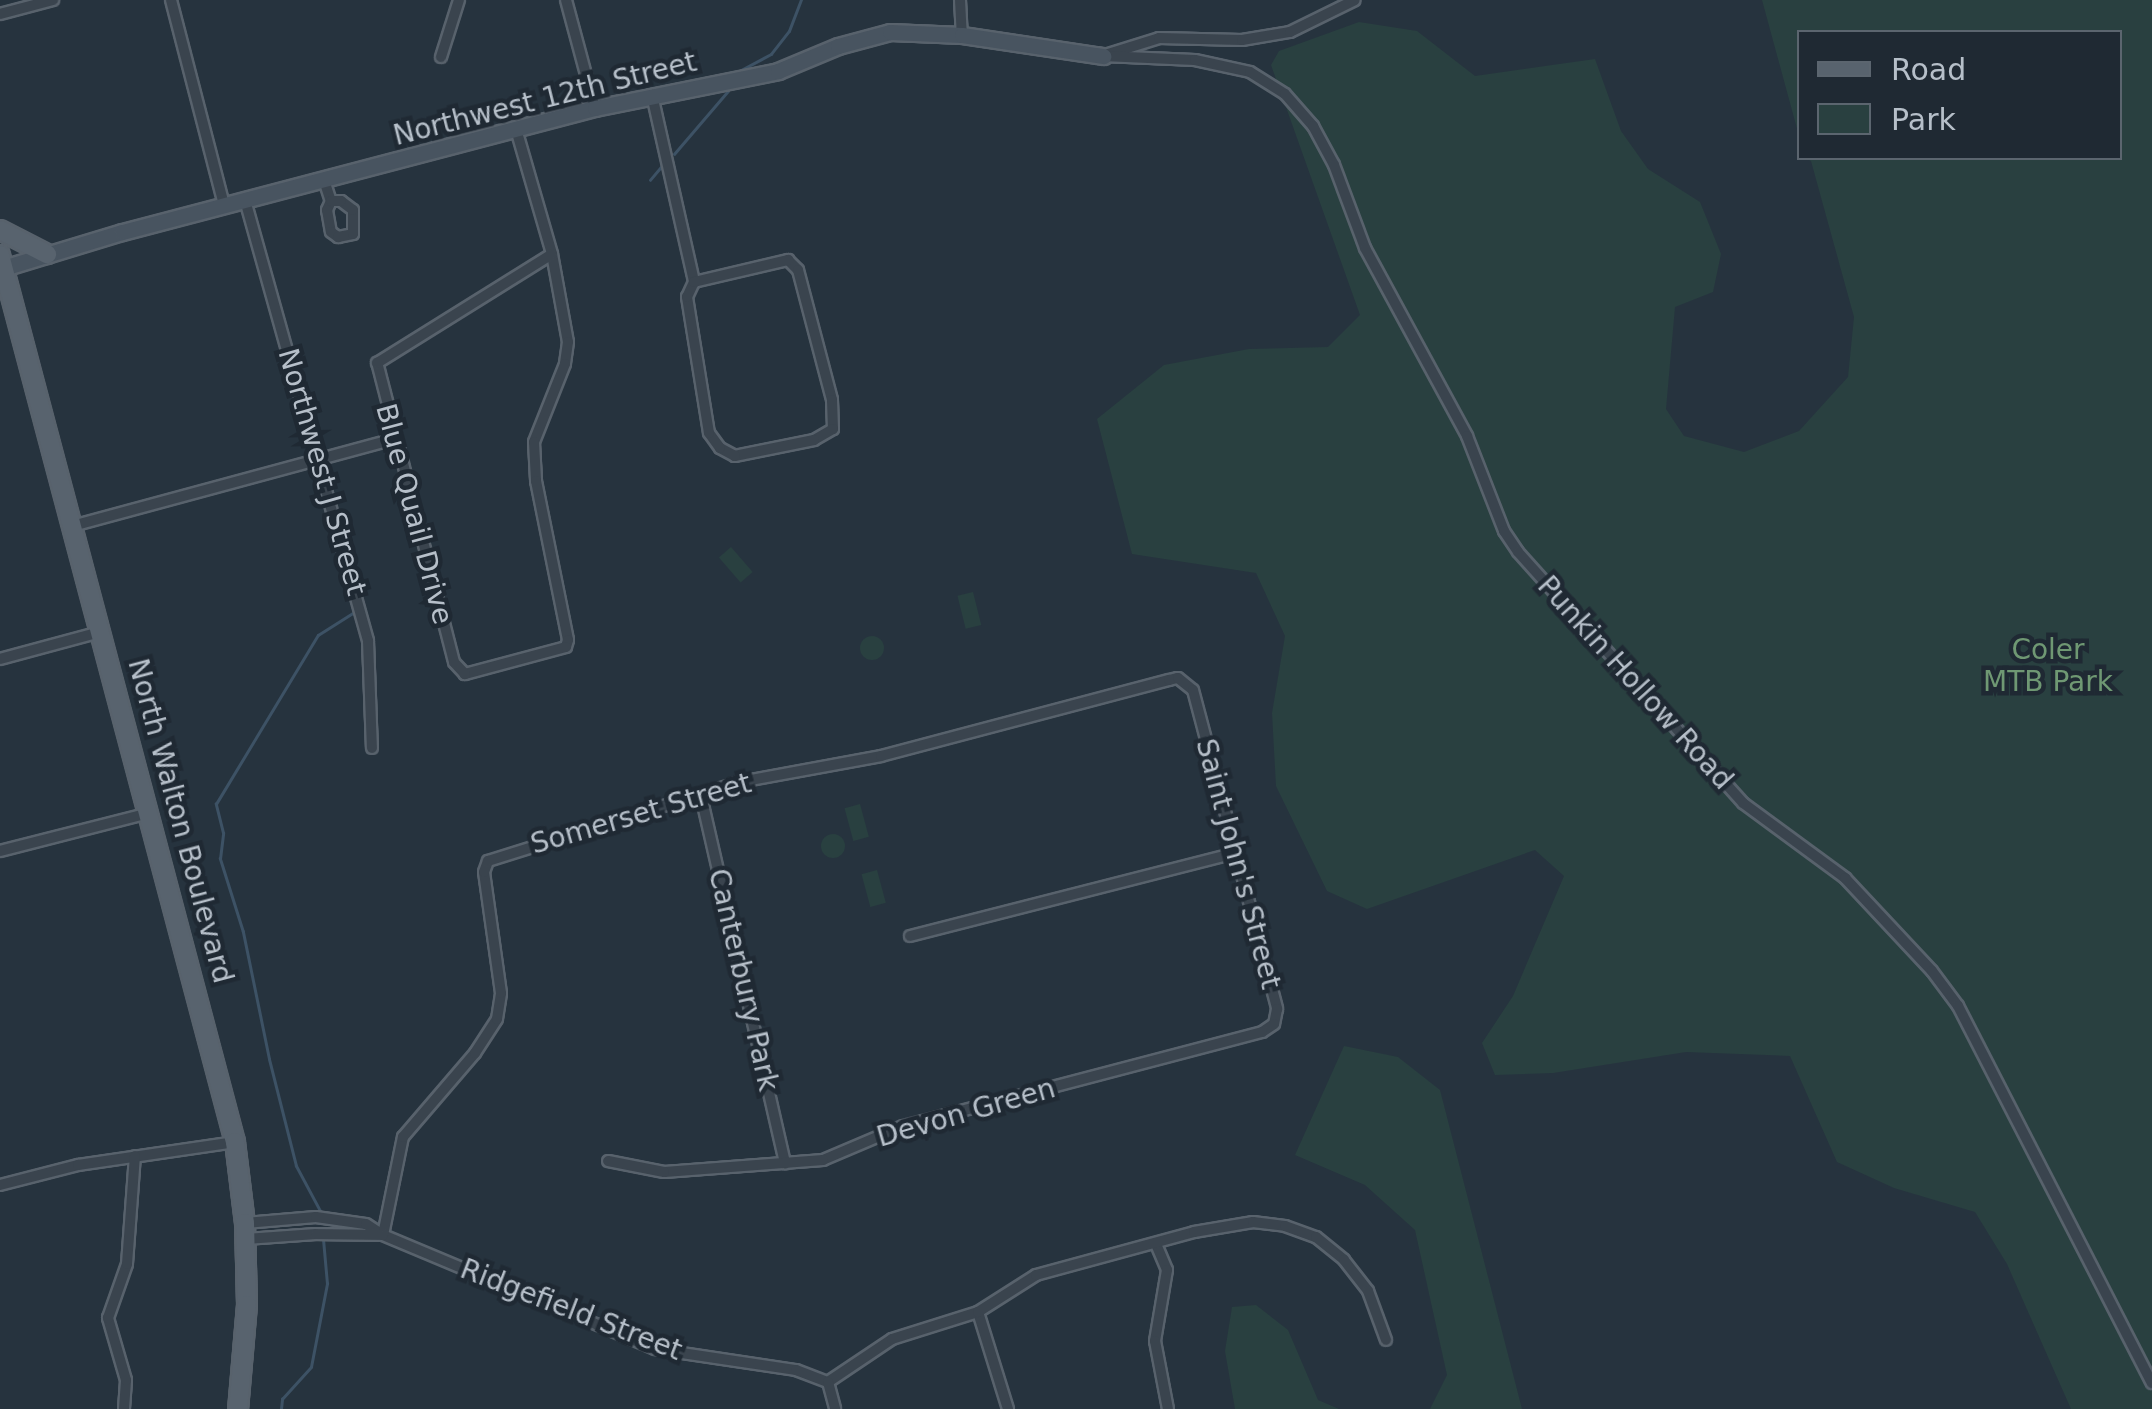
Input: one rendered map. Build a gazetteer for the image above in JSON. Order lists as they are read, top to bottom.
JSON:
{
  "streets": {
    "main road": ["North Walton Boulevard"],
    "street": [
      "Northwest 12th Street",
      "Northwest J Street",
      "Blue Quail Drive",
      "Punkin Hollow Road",
      "Somerset Street",
      "Saint John's Street",
      "Canterbury Park",
      "Devon Green",
      "Ridgefield Street"
    ]
  },
  "crossings": [
    ["Northwest 12th Street", "Northwest J Street"],
    ["Northwest 12th Street", "Punkin Hollow Road"],
    ["Northwest 12th Street", "North Walton Boulevard"],
    ["Somerset Street", "Saint John's Street"],
    ["Somerset Street", "Canterbury Park"],
    ["Somerset Street", "Ridgefield Street"],
    ["North Walton Boulevard", "Ridgefield Street"],
    ["Saint John's Street", "Devon Green"],
    ["Canterbury Park", "Devon Green"]
  ],
  "parks": ["Coler MTB Park"],
  "legend": ["Road", "Park"]
}
